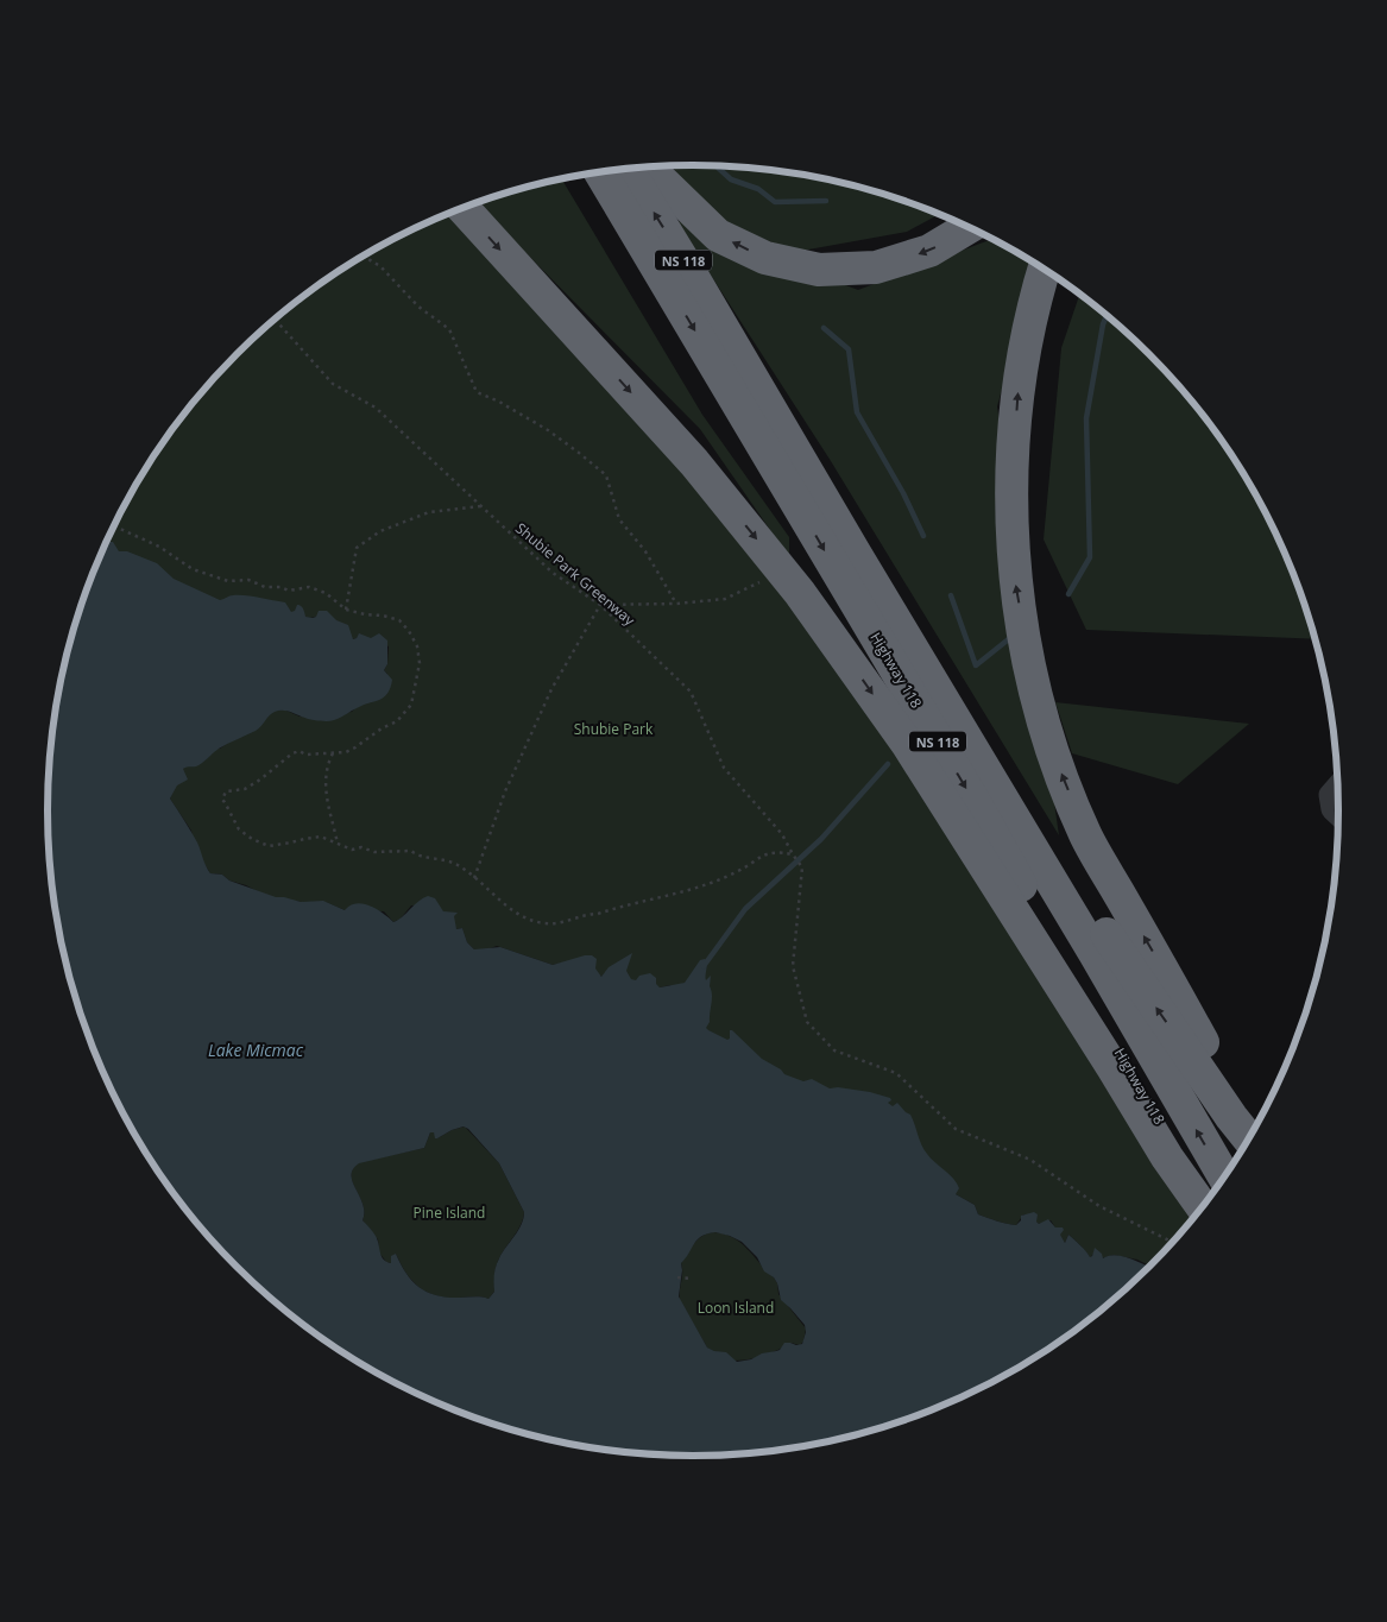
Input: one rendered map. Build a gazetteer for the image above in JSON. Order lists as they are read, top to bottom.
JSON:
{
  "streets": {
    "highway": ["NS 118", "Highway 118"],
    "path": ["Shubie Park Greenway"]
  },
  "water": ["Lake Micmac"],
  "parks": ["Shubie Park", "Pine Island", "Loon Island"]
}
